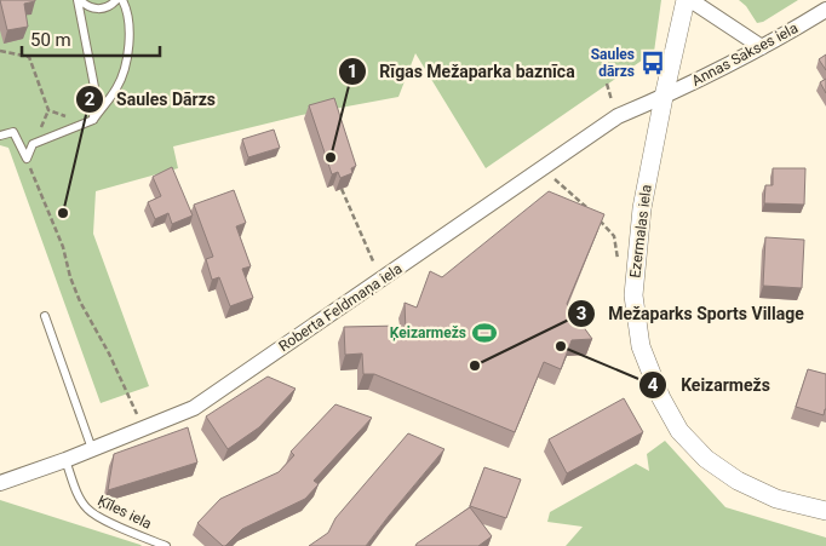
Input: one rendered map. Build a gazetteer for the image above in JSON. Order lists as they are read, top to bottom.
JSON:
{
  "streets": {
    "street": ["Annas Sakses iela", "Ezermalas iela", "Roberta Feldmaņa iela"],
    "lane": ["Ķīles iela"]
  },
  "crossings": [
    ["Annas Sakses iela", "Ezermalas iela"],
    ["Annas Sakses iela", "Roberta Feldmaņa iela"],
    ["Ezermalas iela", "Roberta Feldmaņa iela"],
    ["Roberta Feldmaņa iela", "Ķīles iela"]
  ],
  "places": {
    "bus stop": ["Saules dārzs"],
    "other": [
      "Rīgas Mežaparka baznīca",
      "Saules Dārzs",
      "Keizarmežs",
      "Mežaparks Sports Village"
    ],
    "sports": ["Ķeizarmežs"]
  },
  "scale_bar": "50 m"
}
